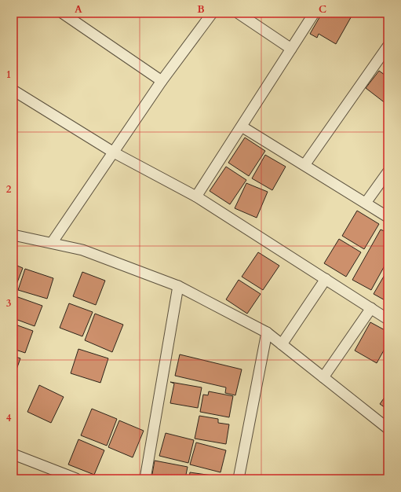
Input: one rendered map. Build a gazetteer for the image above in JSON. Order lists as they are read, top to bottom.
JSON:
{
  "grid": {
    "columns": ["A", "B", "C"],
    "rows": [
      "1",
      "2",
      "3",
      "4"
    ]
  }
}
